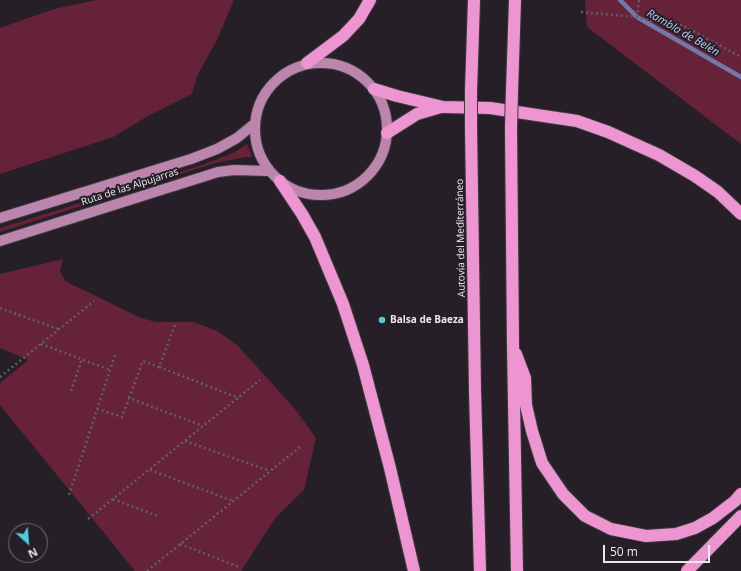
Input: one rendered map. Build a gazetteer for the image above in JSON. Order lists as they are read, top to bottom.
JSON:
{
  "streets": {
    "highway": ["Autovía del Mediterráneo"],
    "main road": ["Ruta de las Alpujarras"]
  },
  "water": ["Rambla de Belén"],
  "places": ["Balsa de Baeza"],
  "scale_bar": "50 m",
  "north": "bottom right"
}
